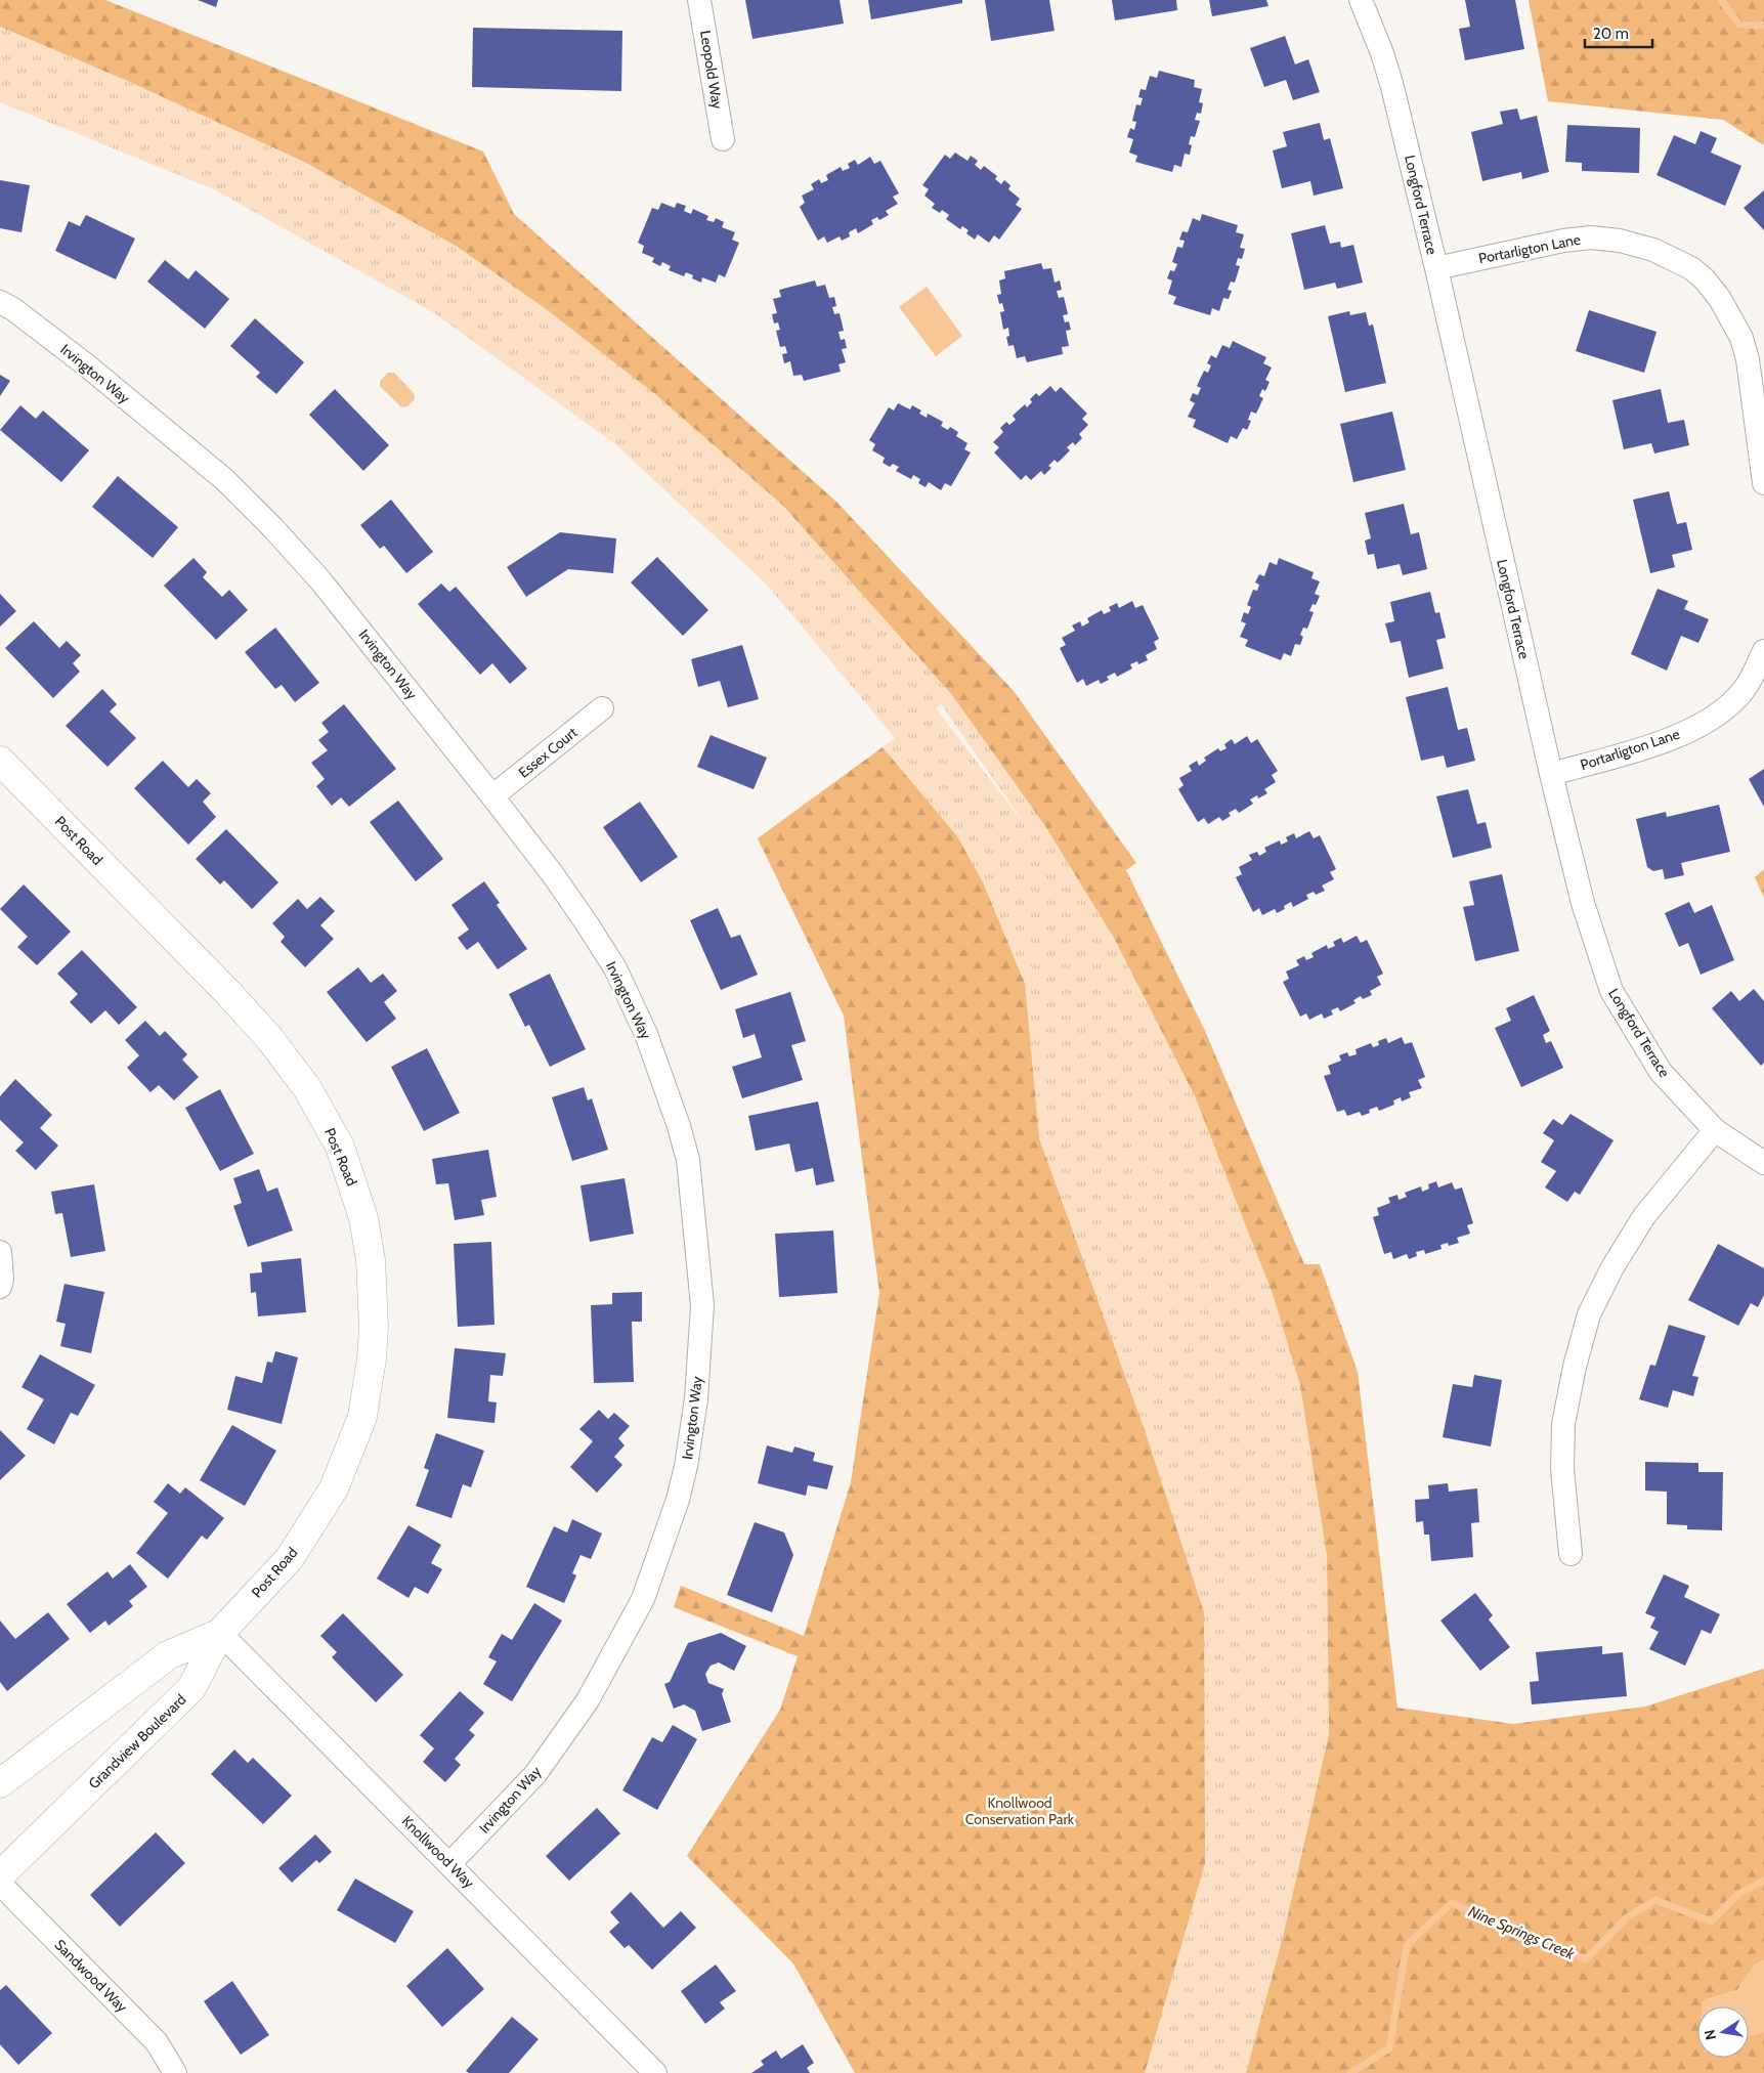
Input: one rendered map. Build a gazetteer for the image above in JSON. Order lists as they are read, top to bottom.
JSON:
{
  "streets": {
    "street": [
      "Leopold Way",
      "Longford Terrace",
      "Portarligton Lane",
      "Irvington Way",
      "Essex Court",
      "Post Road",
      "Grandview Boulevard",
      "Knollwood Way",
      "Sandwood Way"
    ]
  },
  "crossings": [
    ["Longford Terrace", "Portarligton Lane"],
    ["Irvington Way", "Essex Court"],
    ["Irvington Way", "Knollwood Way"],
    ["Post Road", "Grandview Boulevard"],
    ["Post Road", "Knollwood Way"],
    ["Grandview Boulevard", "Knollwood Way"]
  ],
  "water": ["Nine Springs Creek"],
  "parks": ["Knollwood Conservation Park"],
  "scale_bar": "20 m",
  "north": "left"
}
